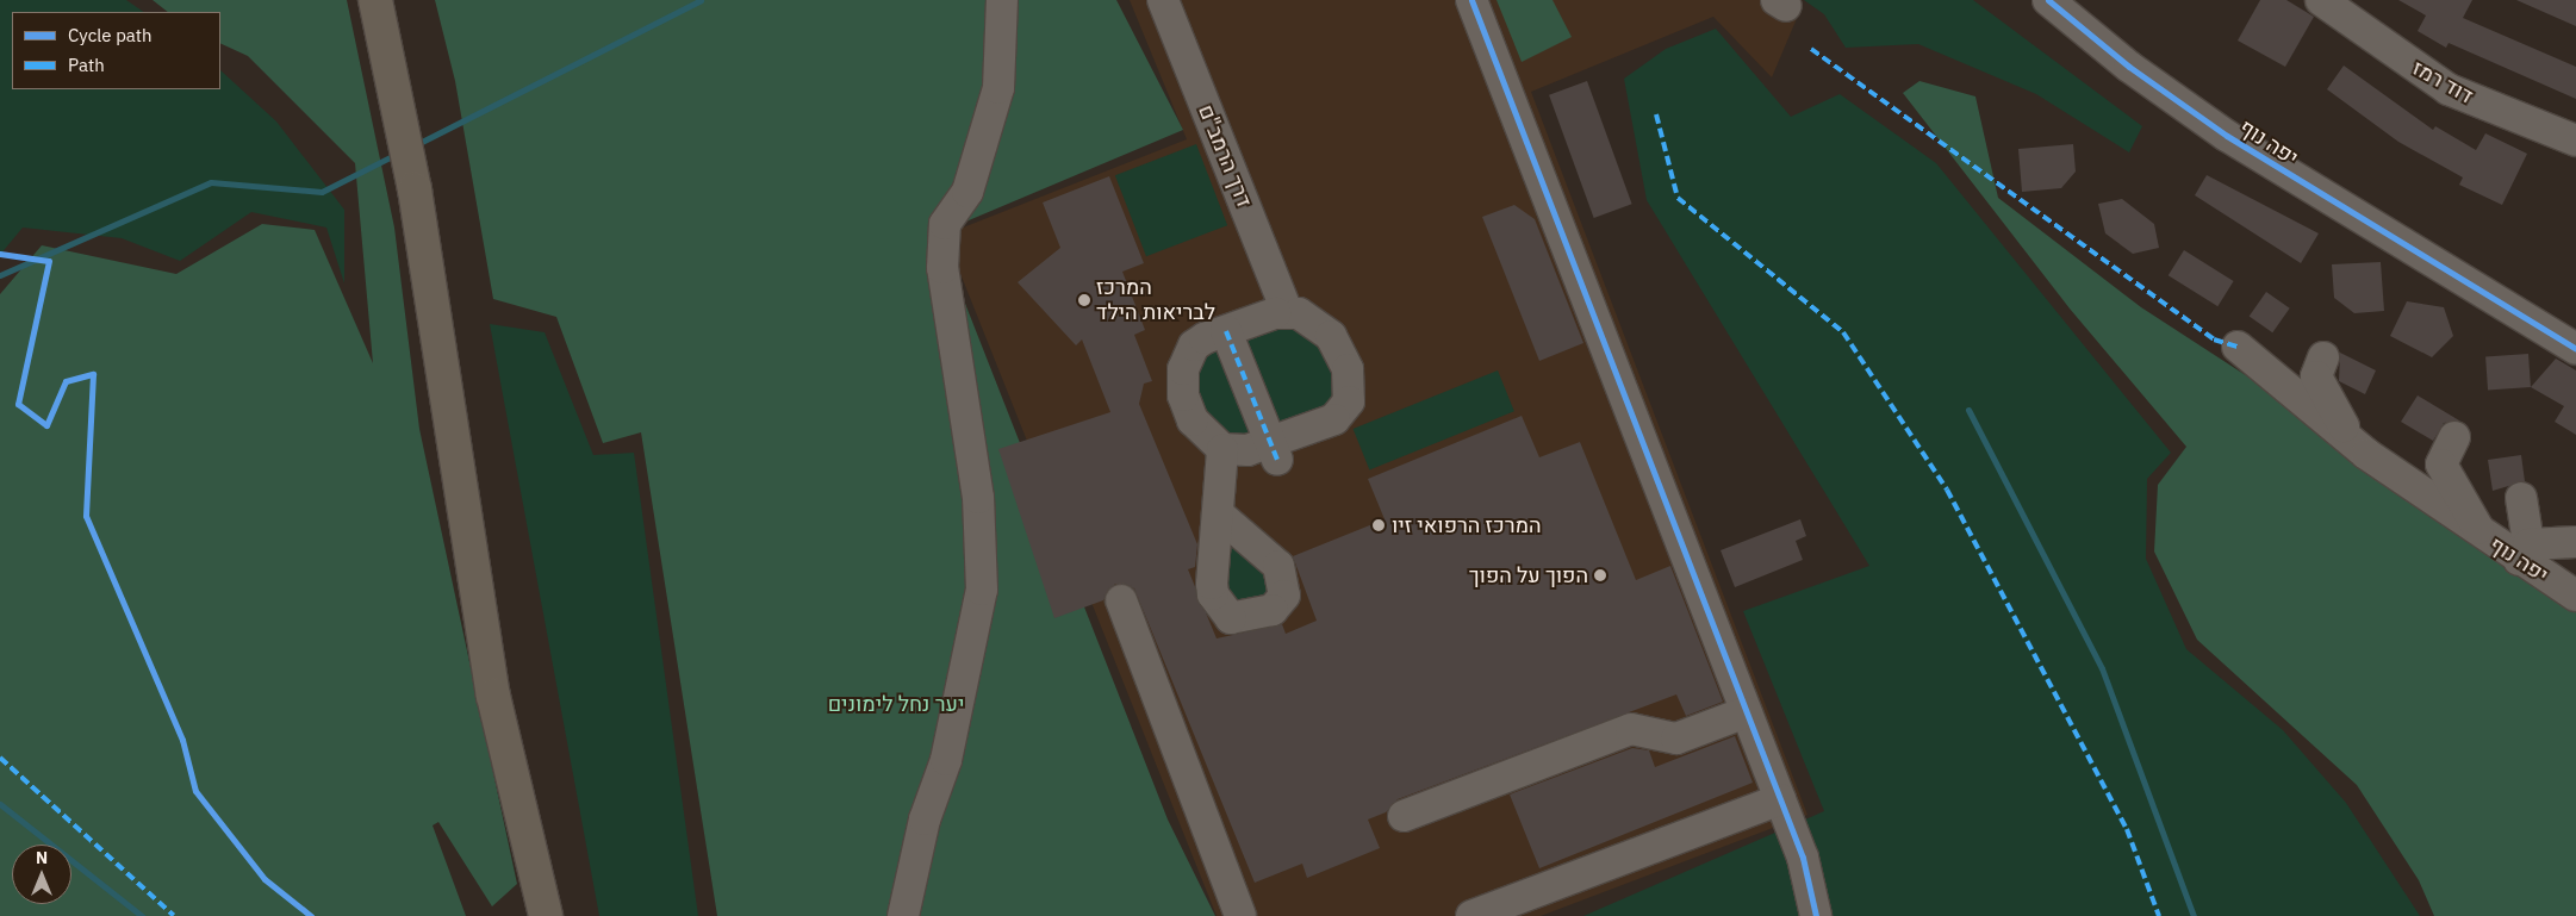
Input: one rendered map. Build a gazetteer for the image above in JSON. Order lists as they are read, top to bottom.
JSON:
{
  "streets": {
    "street": ["דוד רמז", "יפה נוף", "דרך הרמב\"ם"]
  },
  "parks": ["יער נחל לימונים"],
  "places": ["המרכז לבריאות הילד", "המרכז הרפואי זיו", "הפוך על הפוך"],
  "legend": ["Cycle path", "Path"],
  "north": "top"
}
